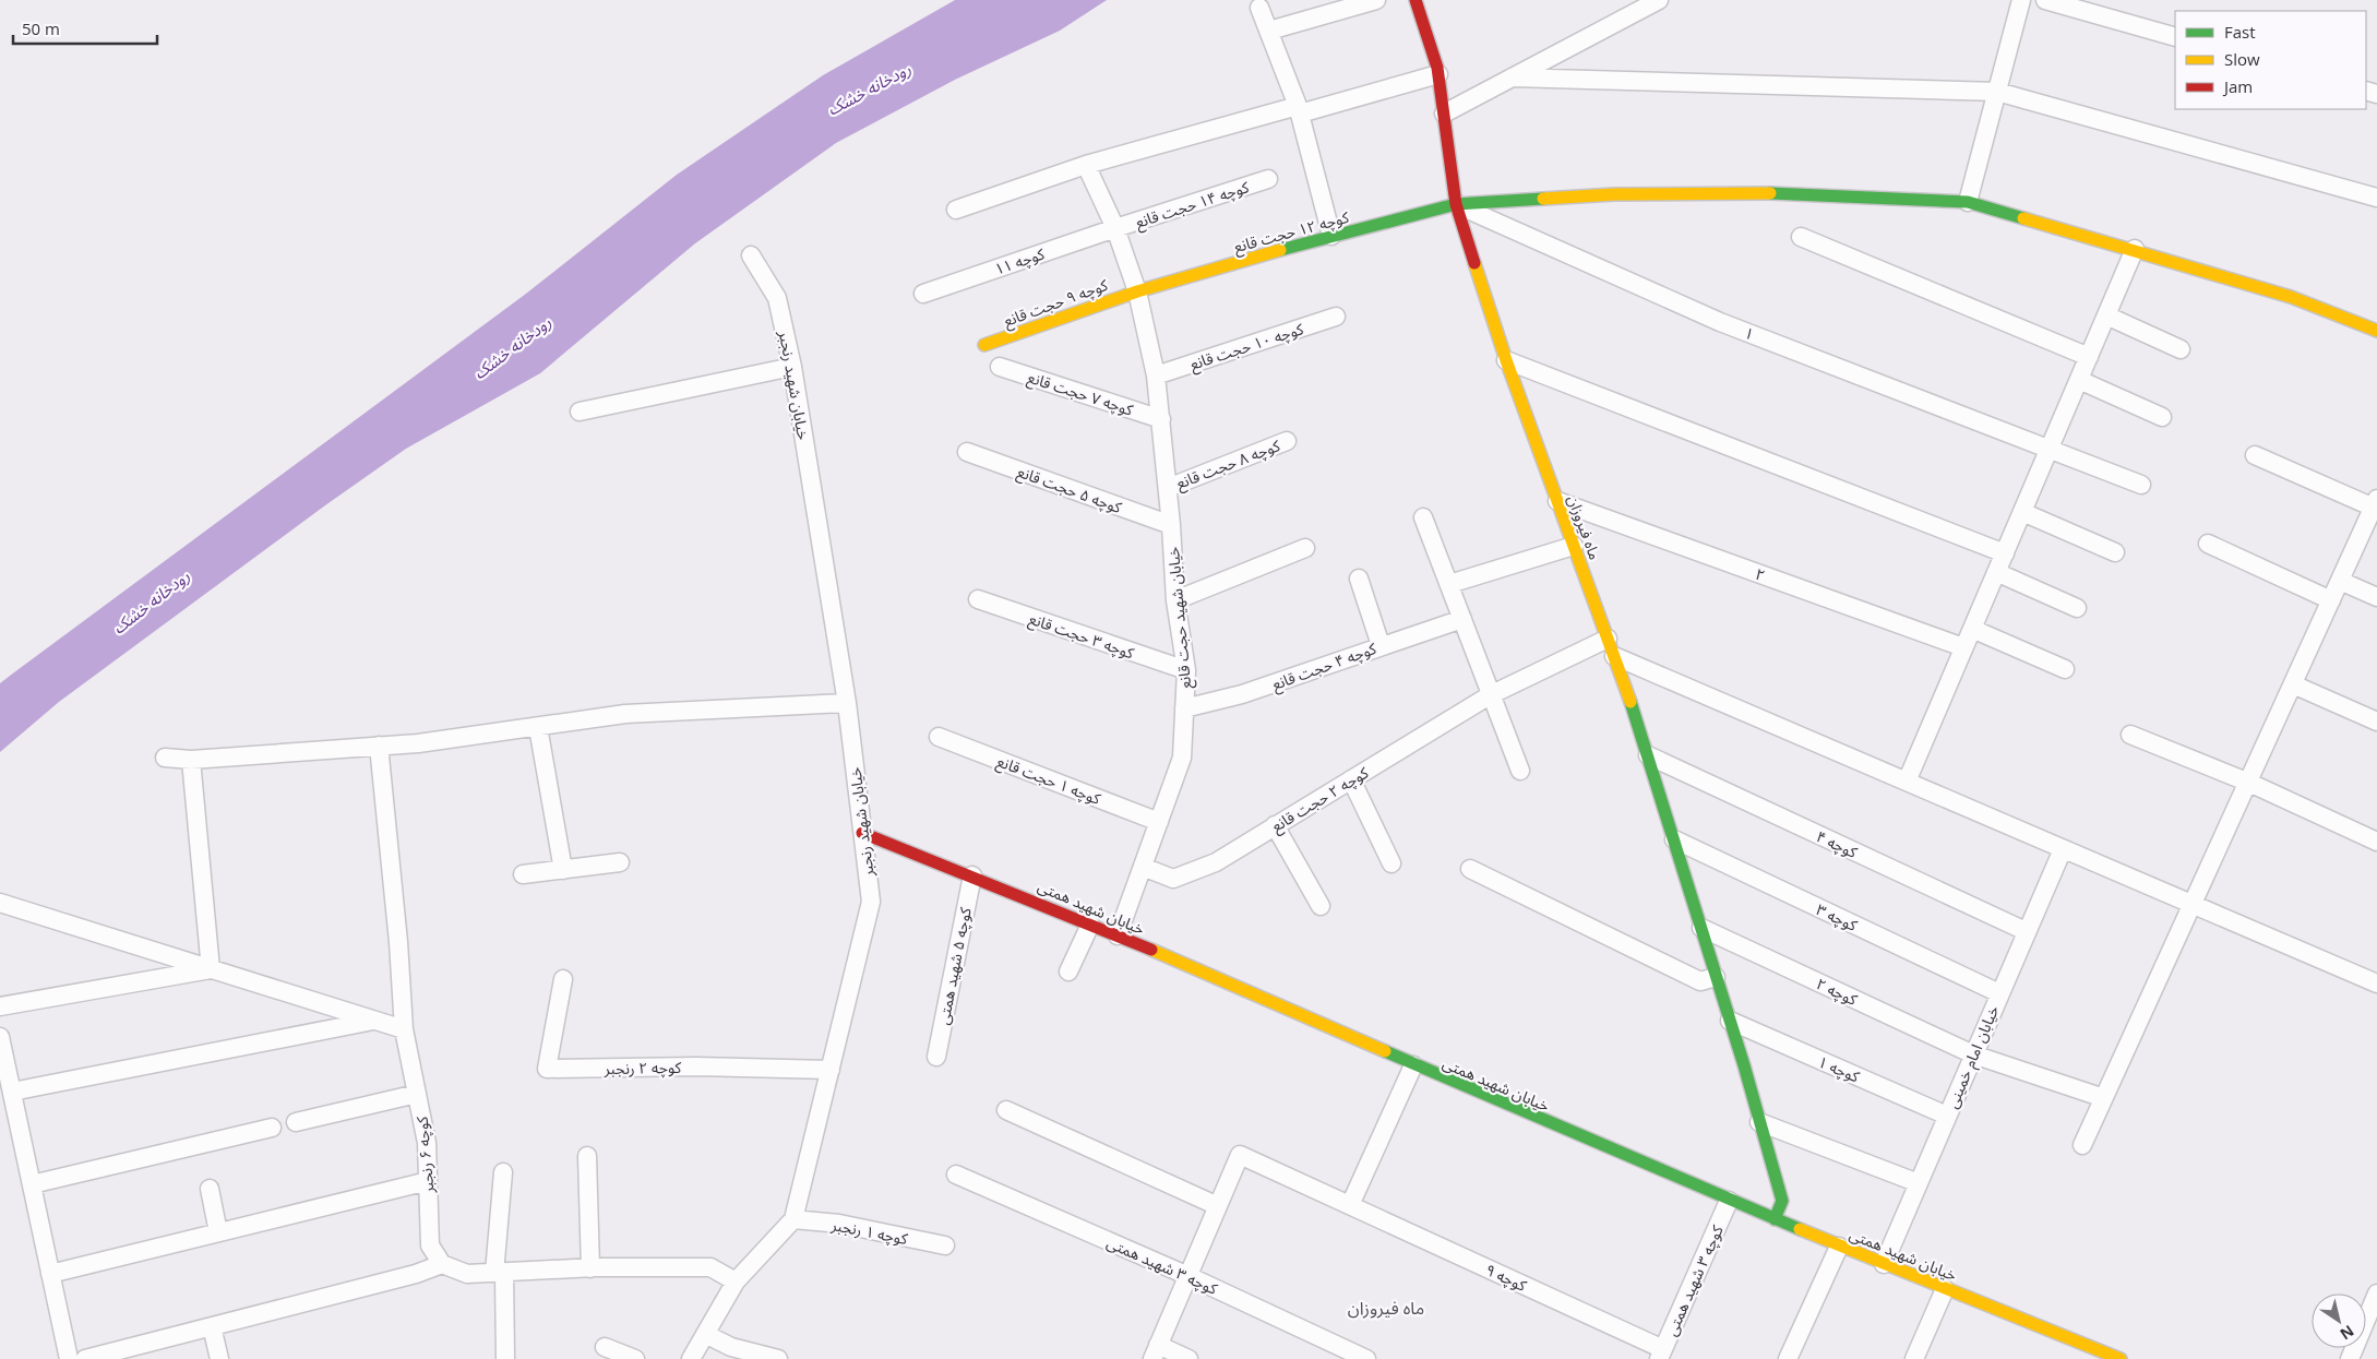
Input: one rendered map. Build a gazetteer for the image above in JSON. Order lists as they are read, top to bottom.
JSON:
{
  "streets": {
    "street": [
      "کوچه ۱۴ حجت قانع",
      "کوچه ۱۲ حجت قانع",
      "کوچه ۱۱",
      "کوچه ۹ حجت قانع",
      "۱",
      "کوچه ۱۰ حجت قانع",
      "خیابان شهید رنجبر",
      "کوچه ۷ حجت قانع",
      "کوچه ۸ حجت قانع",
      "کوچه ۵ حجت قانع",
      "ماه فیروزان",
      "۲",
      "خیابان شهید حجت قانع",
      "کوچه ۳ حجت قانع",
      "کوچه ۴ حجت قانع",
      "کوچه ۱ حجت قانع",
      "کوچه ۲ حجت قانع",
      "کوچه ۴",
      "خیابان شهید همتی",
      "کوچه ۳",
      "کوچه ۵ شهید همتی",
      "کوچه ۲",
      "خیابان امام خمینی",
      "کوچه ۲ رنجبر",
      "کوچه ۱",
      "کوچه ۶ رنجبر",
      "کوچه ۱ رنجبر",
      "کوچه ۳ شهید همتی",
      "کوچه ۹"
    ]
  },
  "crossings": [
    ["کوچه ۱۴ حجت قانع", "کوچه ۱۱"],
    ["کوچه ۱۴ حجت قانع", "خیابان شهید حجت قانع"],
    ["کوچه ۱۲ حجت قانع", "کوچه ۹ حجت قانع"],
    ["کوچه ۱۲ حجت قانع", "۱"],
    ["کوچه ۱۲ حجت قانع", "ماه فیروزان"],
    ["کوچه ۱۲ حجت قانع", "خیابان شهید حجت قانع"],
    ["کوچه ۱۱", "خیابان شهید حجت قانع"],
    ["کوچه ۹ حجت قانع", "خیابان شهید حجت قانع"],
    ["۱", "ماه فیروزان"],
    ["کوچه ۱۰ حجت قانع", "خیابان شهید حجت قانع"],
    ["خیابان شهید رنجبر", "خیابان شهید همتی"],
    ["خیابان شهید رنجبر", "کوچه ۲ رنجبر"],
    ["خیابان شهید رنجبر", "کوچه ۱ رنجبر"],
    ["کوچه ۷ حجت قانع", "خیابان شهید حجت قانع"],
    ["کوچه ۸ حجت قانع", "خیابان شهید حجت قانع"],
    ["کوچه ۵ حجت قانع", "خیابان شهید حجت قانع"],
    ["ماه فیروزان", "۲"],
    ["ماه فیروزان", "کوچه ۲ حجت قانع"],
    ["ماه فیروزان", "کوچه ۴"],
    ["ماه فیروزان", "خیابان شهید همتی"],
    ["ماه فیروزان", "کوچه ۳"],
    ["ماه فیروزان", "کوچه ۲"],
    ["ماه فیروزان", "کوچه ۱"],
    ["خیابان شهید حجت قانع", "کوچه ۳ حجت قانع"],
    ["خیابان شهید حجت قانع", "کوچه ۴ حجت قانع"],
    ["خیابان شهید حجت قانع", "کوچه ۱ حجت قانع"],
    ["خیابان شهید حجت قانع", "کوچه ۲ حجت قانع"],
    ["خیابان شهید حجت قانع", "خیابان شهید همتی"],
    ["کوچه ۴", "خیابان امام خمینی"],
    ["خیابان شهید همتی", "کوچه ۵ شهید همتی"],
    ["خیابان شهید همتی", "خیابان امام خمینی"],
    ["خیابان شهید همتی", "کوچه ۳ شهید همتی"],
    ["کوچه ۳", "خیابان امام خمینی"],
    ["کوچه ۲", "خیابان امام خمینی"],
    ["خیابان امام خمینی", "کوچه ۱"],
    ["کوچه ۳ شهید همتی", "کوچه ۹"]
  ],
  "districts": ["ماه فیروزان"],
  "water": ["رودخانه خشک"],
  "legend": ["Fast", "Slow", "Jam"],
  "scale_bar": "50 m",
  "north": "bottom right"
}
